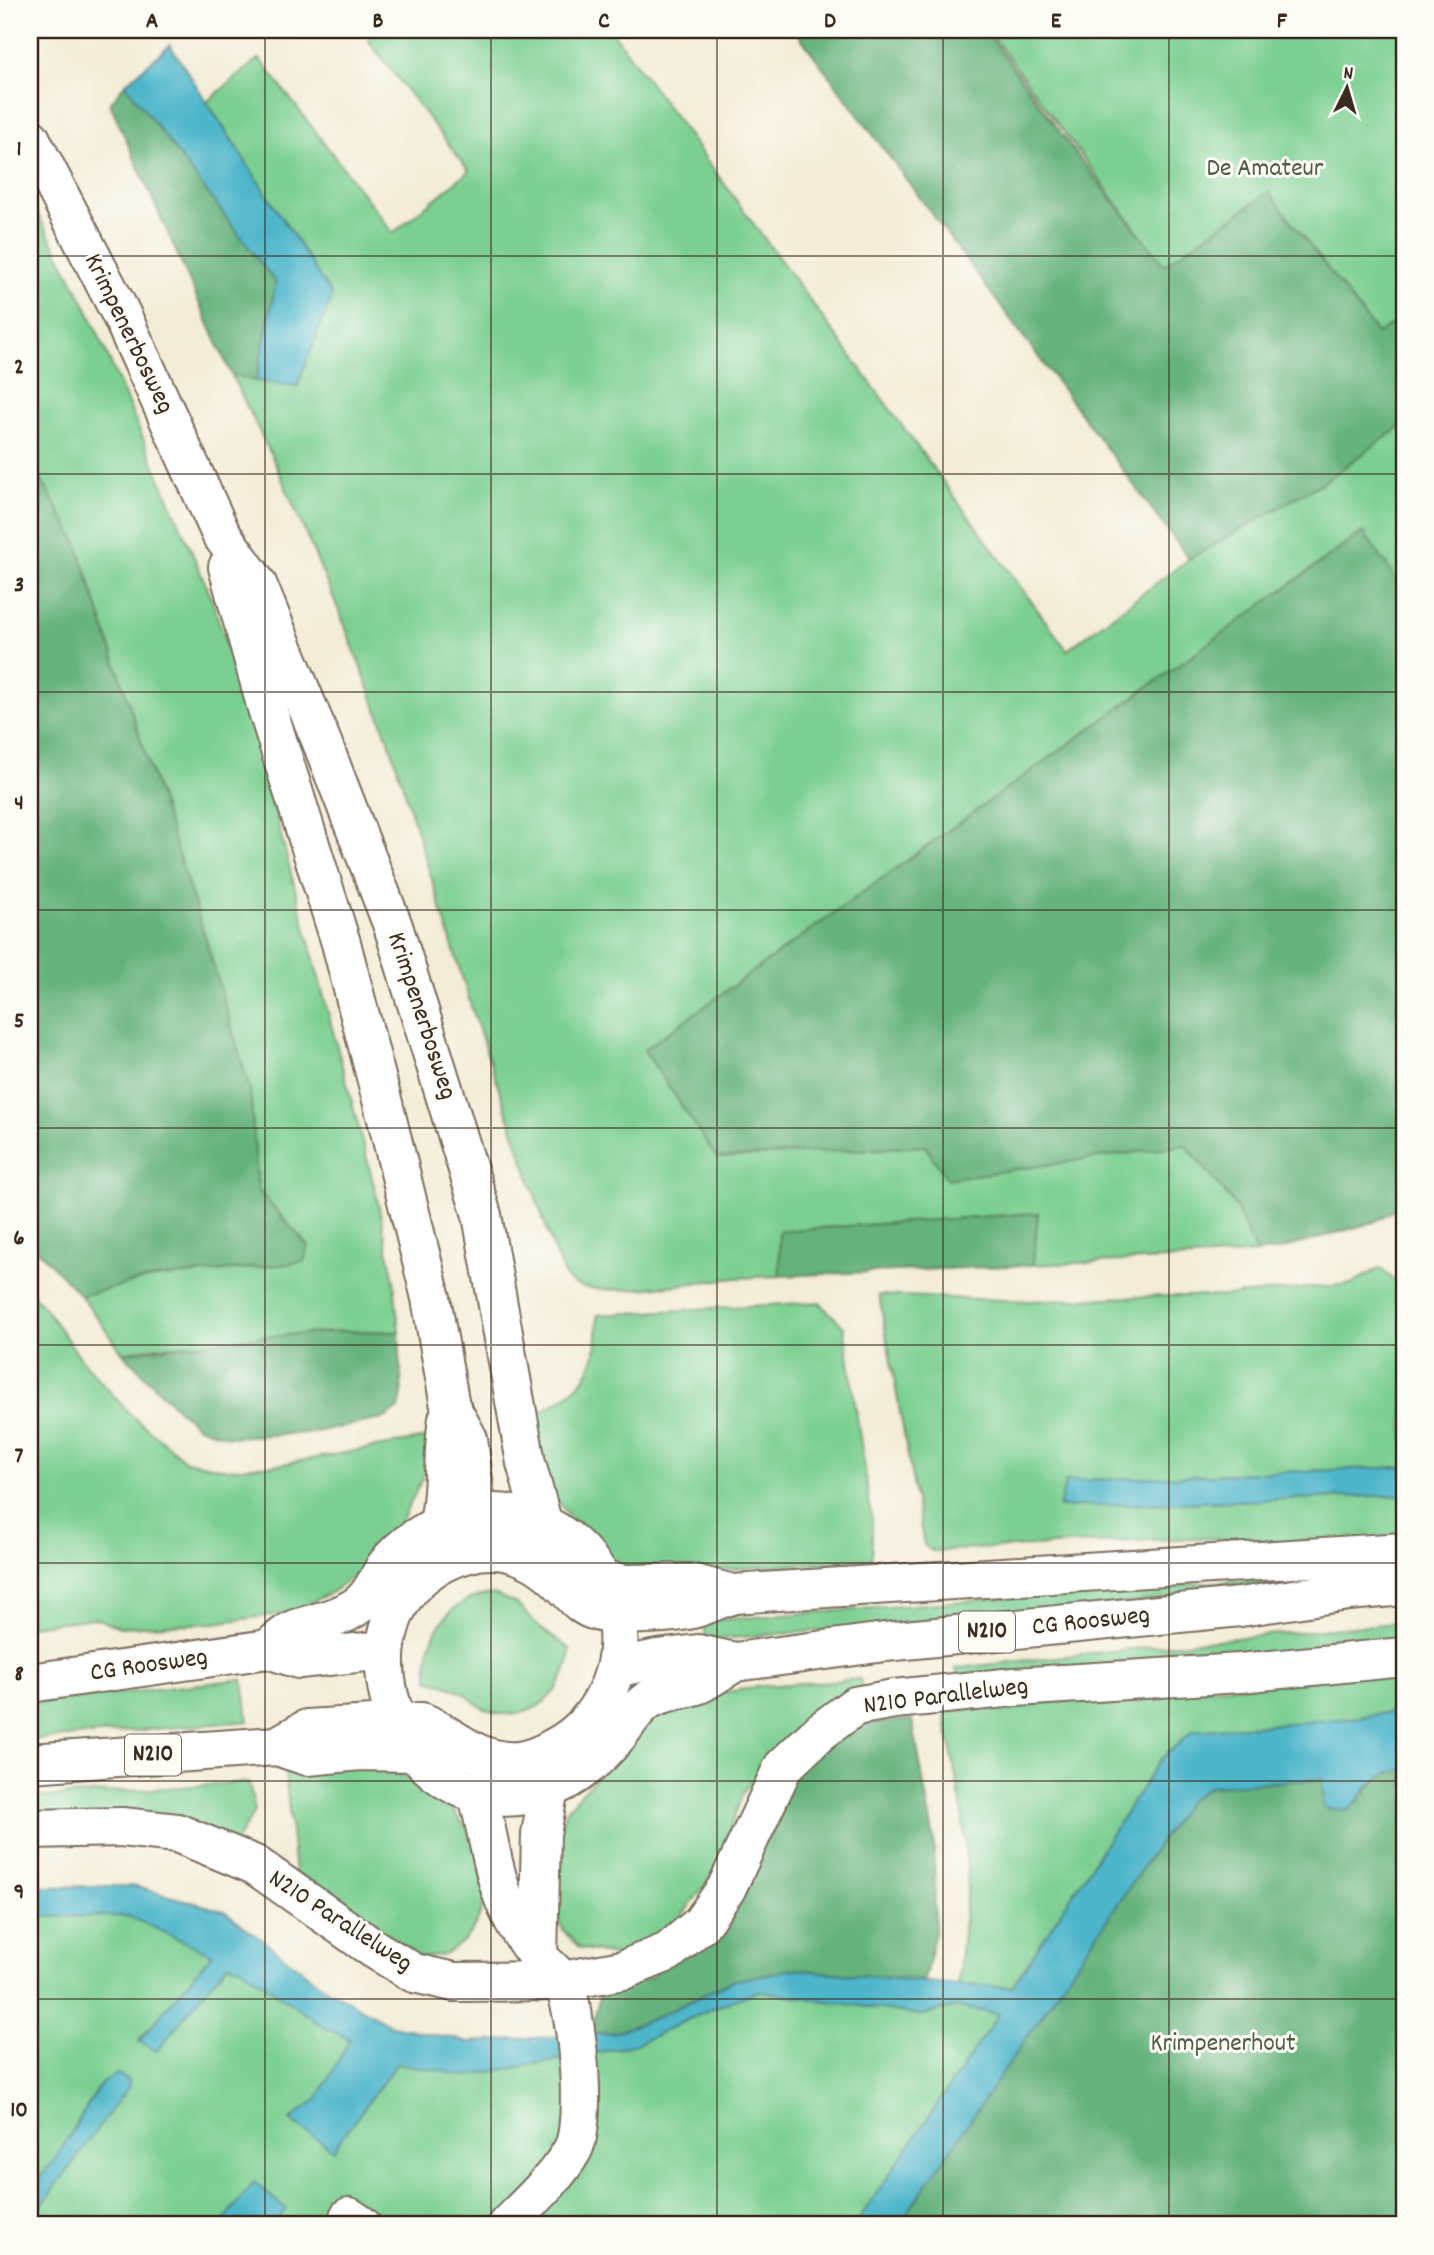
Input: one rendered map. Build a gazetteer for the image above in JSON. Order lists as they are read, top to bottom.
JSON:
{
  "streets": {
    "main road": [
      "Krimpenerbosweg",
      "CG Roosweg",
      "N210",
      "N210 Parallelweg"
    ]
  },
  "crossings": [
    ["Krimpenerbosweg", "CG Roosweg"],
    ["Krimpenerbosweg", "N210"],
    ["CG Roosweg", "N210"]
  ],
  "parks": ["De Amateur", "Krimpenerhout"],
  "north": "top",
  "grid": {
    "columns": [
      "A",
      "B",
      "C",
      "D",
      "E",
      "F"
    ],
    "rows": [
      "1",
      "2",
      "3",
      "4",
      "5",
      "6",
      "7",
      "8",
      "9",
      "10"
    ]
  }
}
